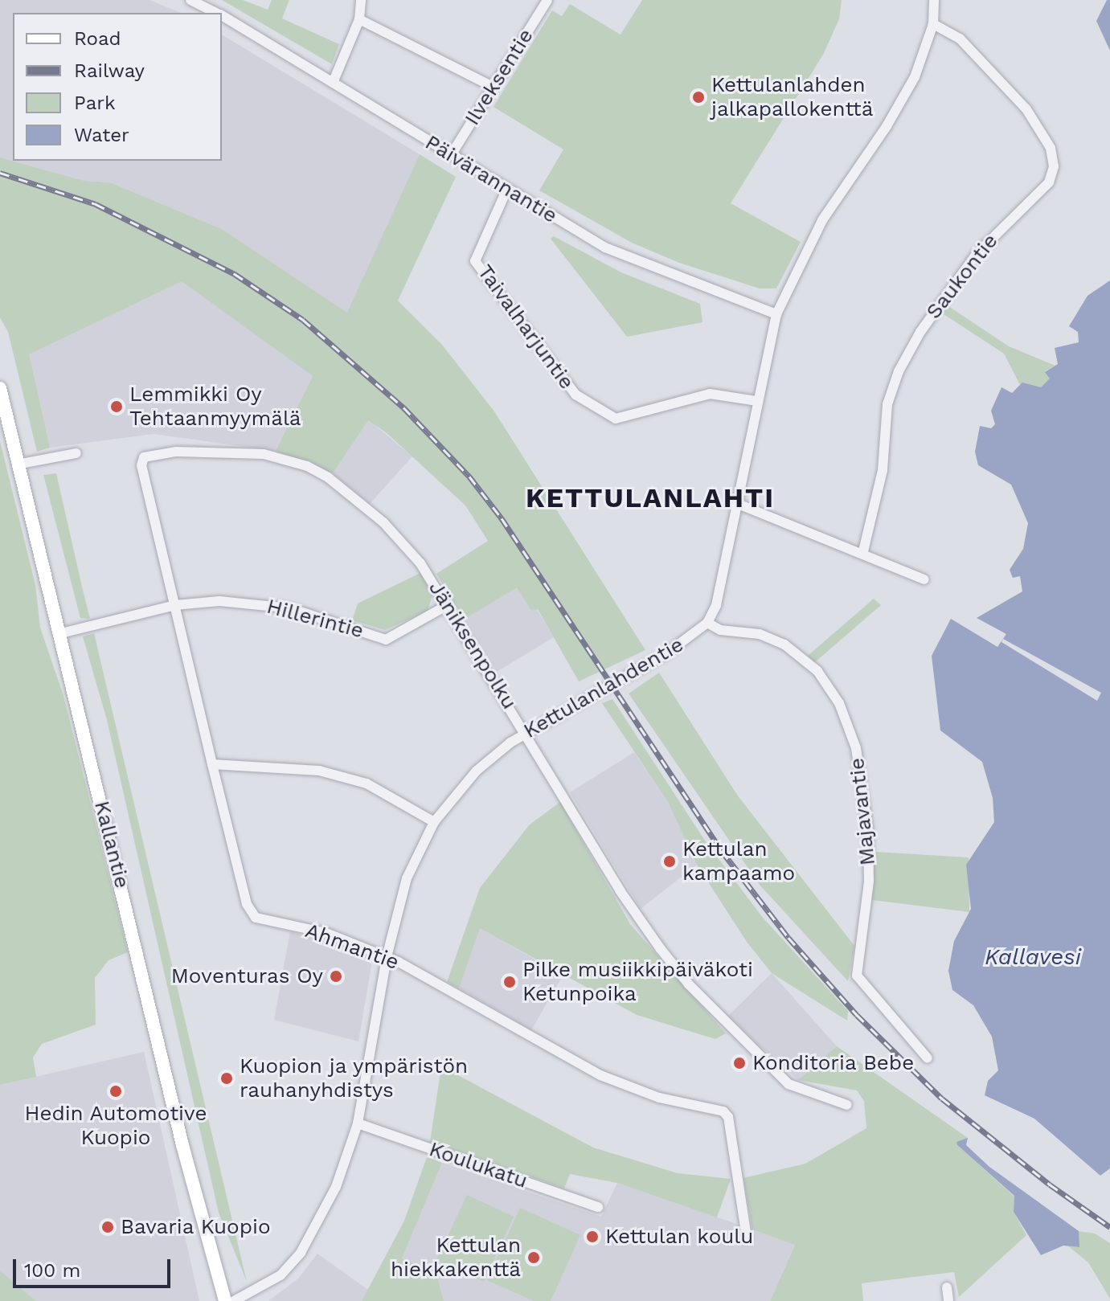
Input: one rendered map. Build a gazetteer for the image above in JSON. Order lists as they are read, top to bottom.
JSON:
{
  "streets": {
    "main road": ["Kallantie"],
    "street": [
      "Ilveksentie",
      "Päivärannantie",
      "Saukontie",
      "Taivalharjuntie",
      "Hillerintie",
      "Jäniksenpolku",
      "Kettulanlahdentie",
      "Majavantie",
      "Ahmantie",
      "Koulukatu"
    ]
  },
  "crossings": [
    ["Ilveksentie", "Päivärannantie"],
    ["Päivärannantie", "Taivalharjuntie"],
    ["Hillerintie", "Jäniksenpolku"],
    ["Hillerintie", "Kallantie"],
    ["Hillerintie", "Ahmantie"],
    ["Jäniksenpolku", "Kettulanlahdentie"],
    ["Jäniksenpolku", "Ahmantie"],
    ["Kettulanlahdentie", "Majavantie"],
    ["Kettulanlahdentie", "Ahmantie"],
    ["Kettulanlahdentie", "Koulukatu"]
  ],
  "districts": ["KETTULANLAHTI"],
  "water": ["Kallavesi"],
  "places": [
    "Kettulanlahden jalkapallokenttä",
    "Lemmikki Oy Tehtaanmyymälä",
    "Kettulan kampaamo",
    "Moventuras Oy",
    "Pilke musiikkipäiväkoti Ketunpoika",
    "Konditoria Bebe",
    "Kuopion ja ympäristön rauhanyhdistys",
    "Hedin Automotive Kuopio",
    "Bavaria Kuopio",
    "Kettulan koulu",
    "Kettulan hiekkakenttä"
  ],
  "legend": [
    "Road",
    "Railway",
    "Park",
    "Water"
  ],
  "scale_bar": "100 m"
}
